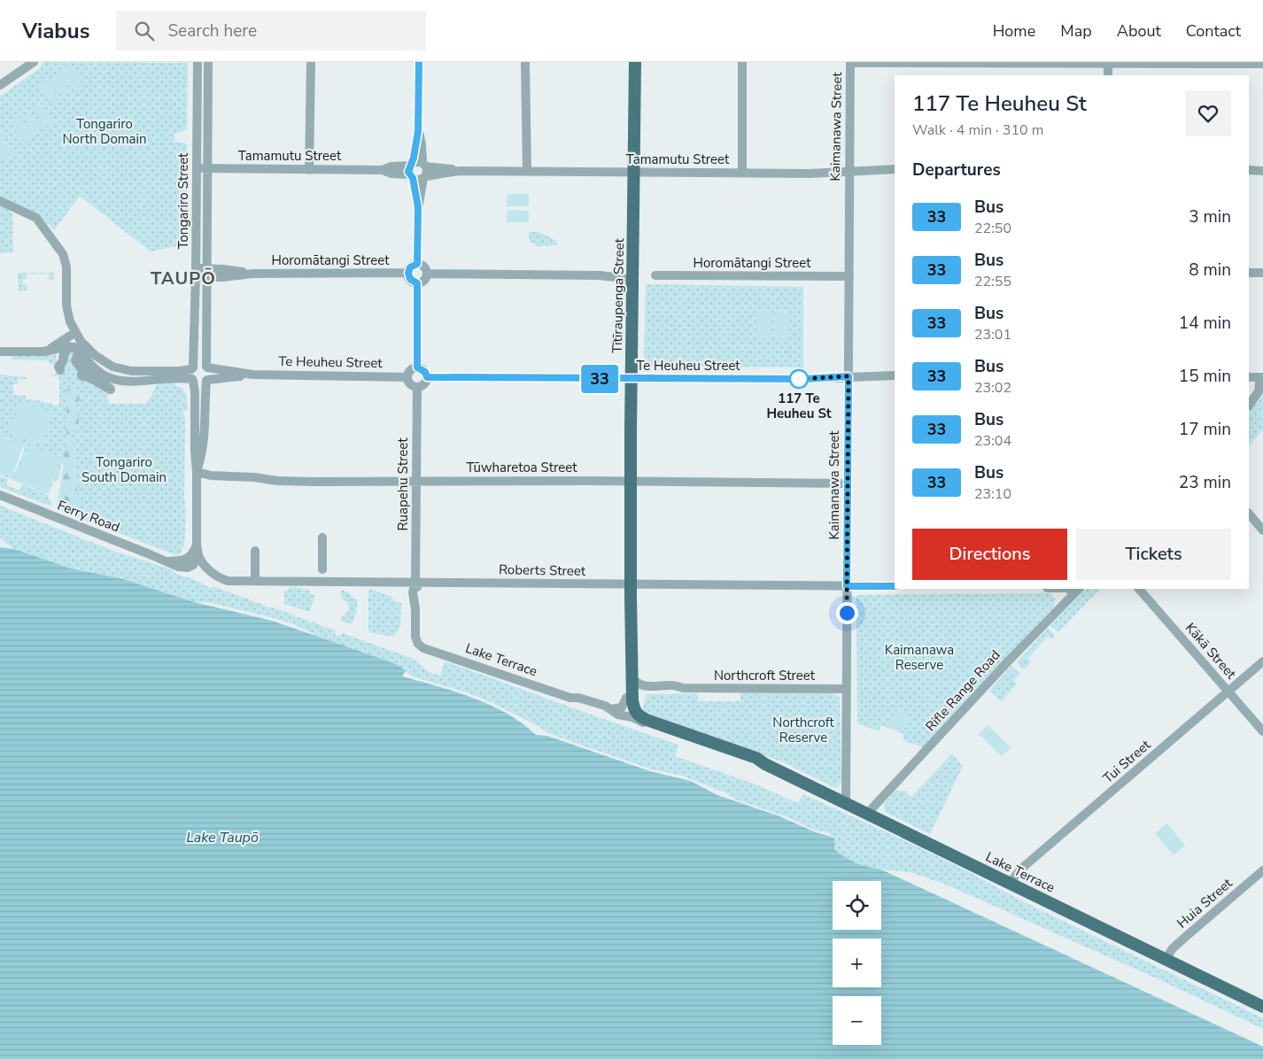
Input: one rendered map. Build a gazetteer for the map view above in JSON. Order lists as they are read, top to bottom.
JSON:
{
  "streets": {
    "main road": ["Tītīraupenga Street", "Lake Terrace"],
    "street": [
      "Kaimanawa Street",
      "Tamamutu Street",
      "Tongariro Street",
      "Horomātangi Street",
      "Te Heuheu Street",
      "Tūwharetoa Street",
      "Ruapehu Street",
      "Ferry Road",
      "Roberts Street",
      "Kākā Street",
      "Northcroft Street",
      "Rifle Range Road",
      "Tui Street",
      "Huia Street"
    ]
  },
  "crossings": [
    ["Kaimanawa Street", "Tamamutu Street"],
    ["Kaimanawa Street", "Horomātangi Street"],
    ["Kaimanawa Street", "Te Heuheu Street"],
    ["Kaimanawa Street", "Tūwharetoa Street"],
    ["Kaimanawa Street", "Roberts Street"],
    ["Kaimanawa Street", "Lake Terrace"],
    ["Kaimanawa Street", "Northcroft Street"],
    ["Tamamutu Street", "Tongariro Street"],
    ["Tamamutu Street", "Tītīraupenga Street"],
    ["Tongariro Street", "Horomātangi Street"],
    ["Tongariro Street", "Te Heuheu Street"],
    ["Tītīraupenga Street", "Te Heuheu Street"],
    ["Tītīraupenga Street", "Tūwharetoa Street"],
    ["Tītīraupenga Street", "Roberts Street"],
    ["Tītīraupenga Street", "Lake Terrace"],
    ["Tītīraupenga Street", "Northcroft Street"],
    ["Te Heuheu Street", "Ruapehu Street"],
    ["Tūwharetoa Street", "Ruapehu Street"],
    ["Ruapehu Street", "Roberts Street"],
    ["Ruapehu Street", "Lake Terrace"],
    ["Ferry Road", "Roberts Street"],
    ["Kākā Street", "Tui Street"],
    ["Lake Terrace", "Northcroft Street"],
    ["Lake Terrace", "Rifle Range Road"],
    ["Lake Terrace", "Tui Street"],
    ["Lake Terrace", "Huia Street"]
  ],
  "districts": ["TAUPŌ"],
  "water": ["Lake Taupō"],
  "parks": [
    "Tongariro North Domain",
    "Tongariro South Domain",
    "Kaimanawa Reserve",
    "Northcroft Reserve"
  ],
  "places": ["117 Te Heuheu St"],
  "lines": ["bus line 33"],
  "page": {
    "header": "Viabus",
    "search": "Search here",
    "nav": [
      "Home",
      "Map",
      "About",
      "Contact"
    ],
    "on_map": "33",
    "heading": [
      ["117 Te Heuheu St", "Walk · 4 min · 310 m"],
      "Departures"
    ],
    "list": [
      {
        "mark": "33",
        "name": "Bus",
        "note": "22:50",
        "value": "3 min"
      },
      {
        "mark": "33",
        "name": "Bus",
        "note": "22:55",
        "value": "8 min"
      },
      {
        "mark": "33",
        "name": "Bus",
        "note": "23:01",
        "value": "14 min"
      },
      {
        "mark": "33",
        "name": "Bus",
        "note": "23:02",
        "value": "15 min"
      },
      {
        "mark": "33",
        "name": "Bus",
        "note": "23:04",
        "value": "17 min"
      },
      {
        "mark": "33",
        "name": "Bus",
        "note": "23:10",
        "value": "23 min"
      }
    ],
    "buttons": ["Directions", "Tickets"],
    "map_buttons": ["+", "−"]
  }
}
